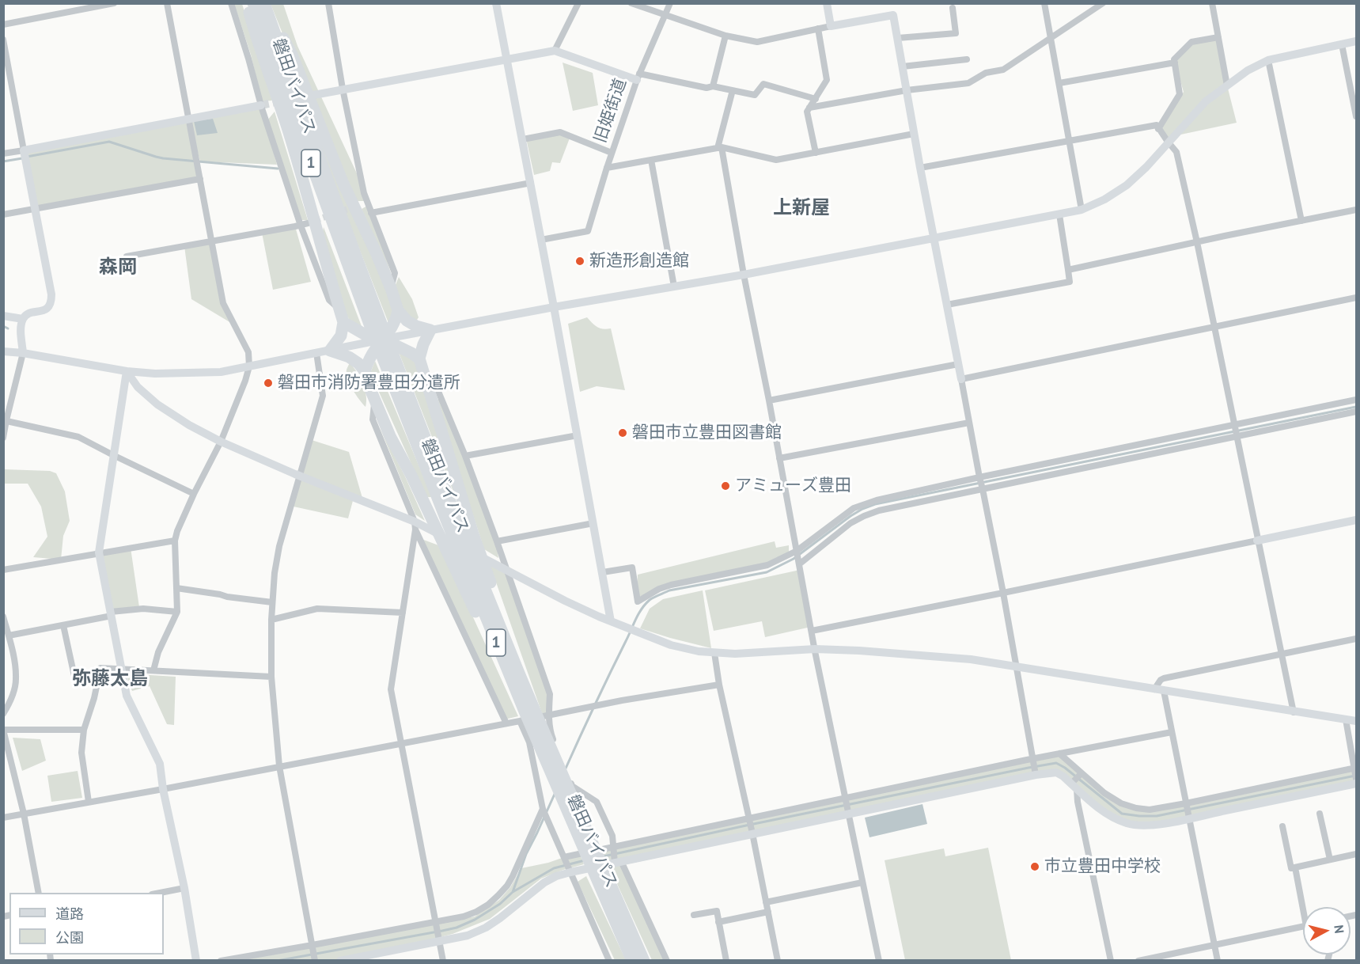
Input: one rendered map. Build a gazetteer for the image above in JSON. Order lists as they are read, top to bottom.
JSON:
{
  "streets": {
    "highway": ["磐田バイパス", "1"],
    "street": ["旧姫街道"]
  },
  "districts": ["上新屋", "森岡", "弥藤太島"],
  "places": [
    "新造形創造館",
    "磐田市消防署豊田分遣所",
    "磐田市立豊田図書館",
    "アミューズ豊田",
    "市立豊田中学校"
  ],
  "legend": ["道路", "公園"],
  "north": "right"
}
